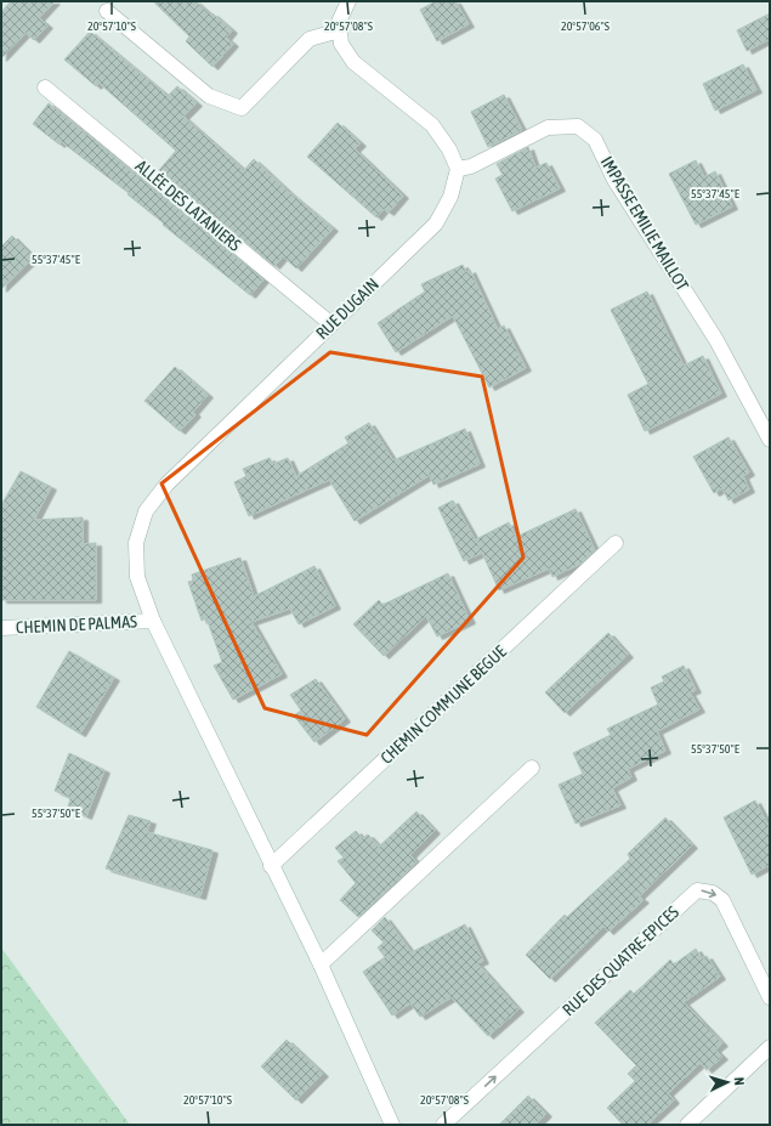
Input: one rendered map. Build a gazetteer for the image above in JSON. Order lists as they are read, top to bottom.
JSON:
{
  "streets": {
    "street": [
      "ALLÉE DES LATANIERS",
      "IMPASSE EMILIE MAILLOT",
      "RUE DUGAIN",
      "CHEMIN DE PALMAS",
      "CHEMIN COMMUNE BEGUE",
      "RUE DES QUATRE-EPICES"
    ]
  },
  "crossings": [
    ["ALLÉE DES LATANIERS", "RUE DUGAIN"],
    ["IMPASSE EMILIE MAILLOT", "RUE DUGAIN"],
    ["RUE DUGAIN", "CHEMIN DE PALMAS"]
  ],
  "north": "right",
  "coordinates": [
    "20°57'10\"S",
    "20°57'08\"S",
    "20°57'06\"S",
    "55°37'45\"E",
    "55°37'50\"E"
  ]
}
